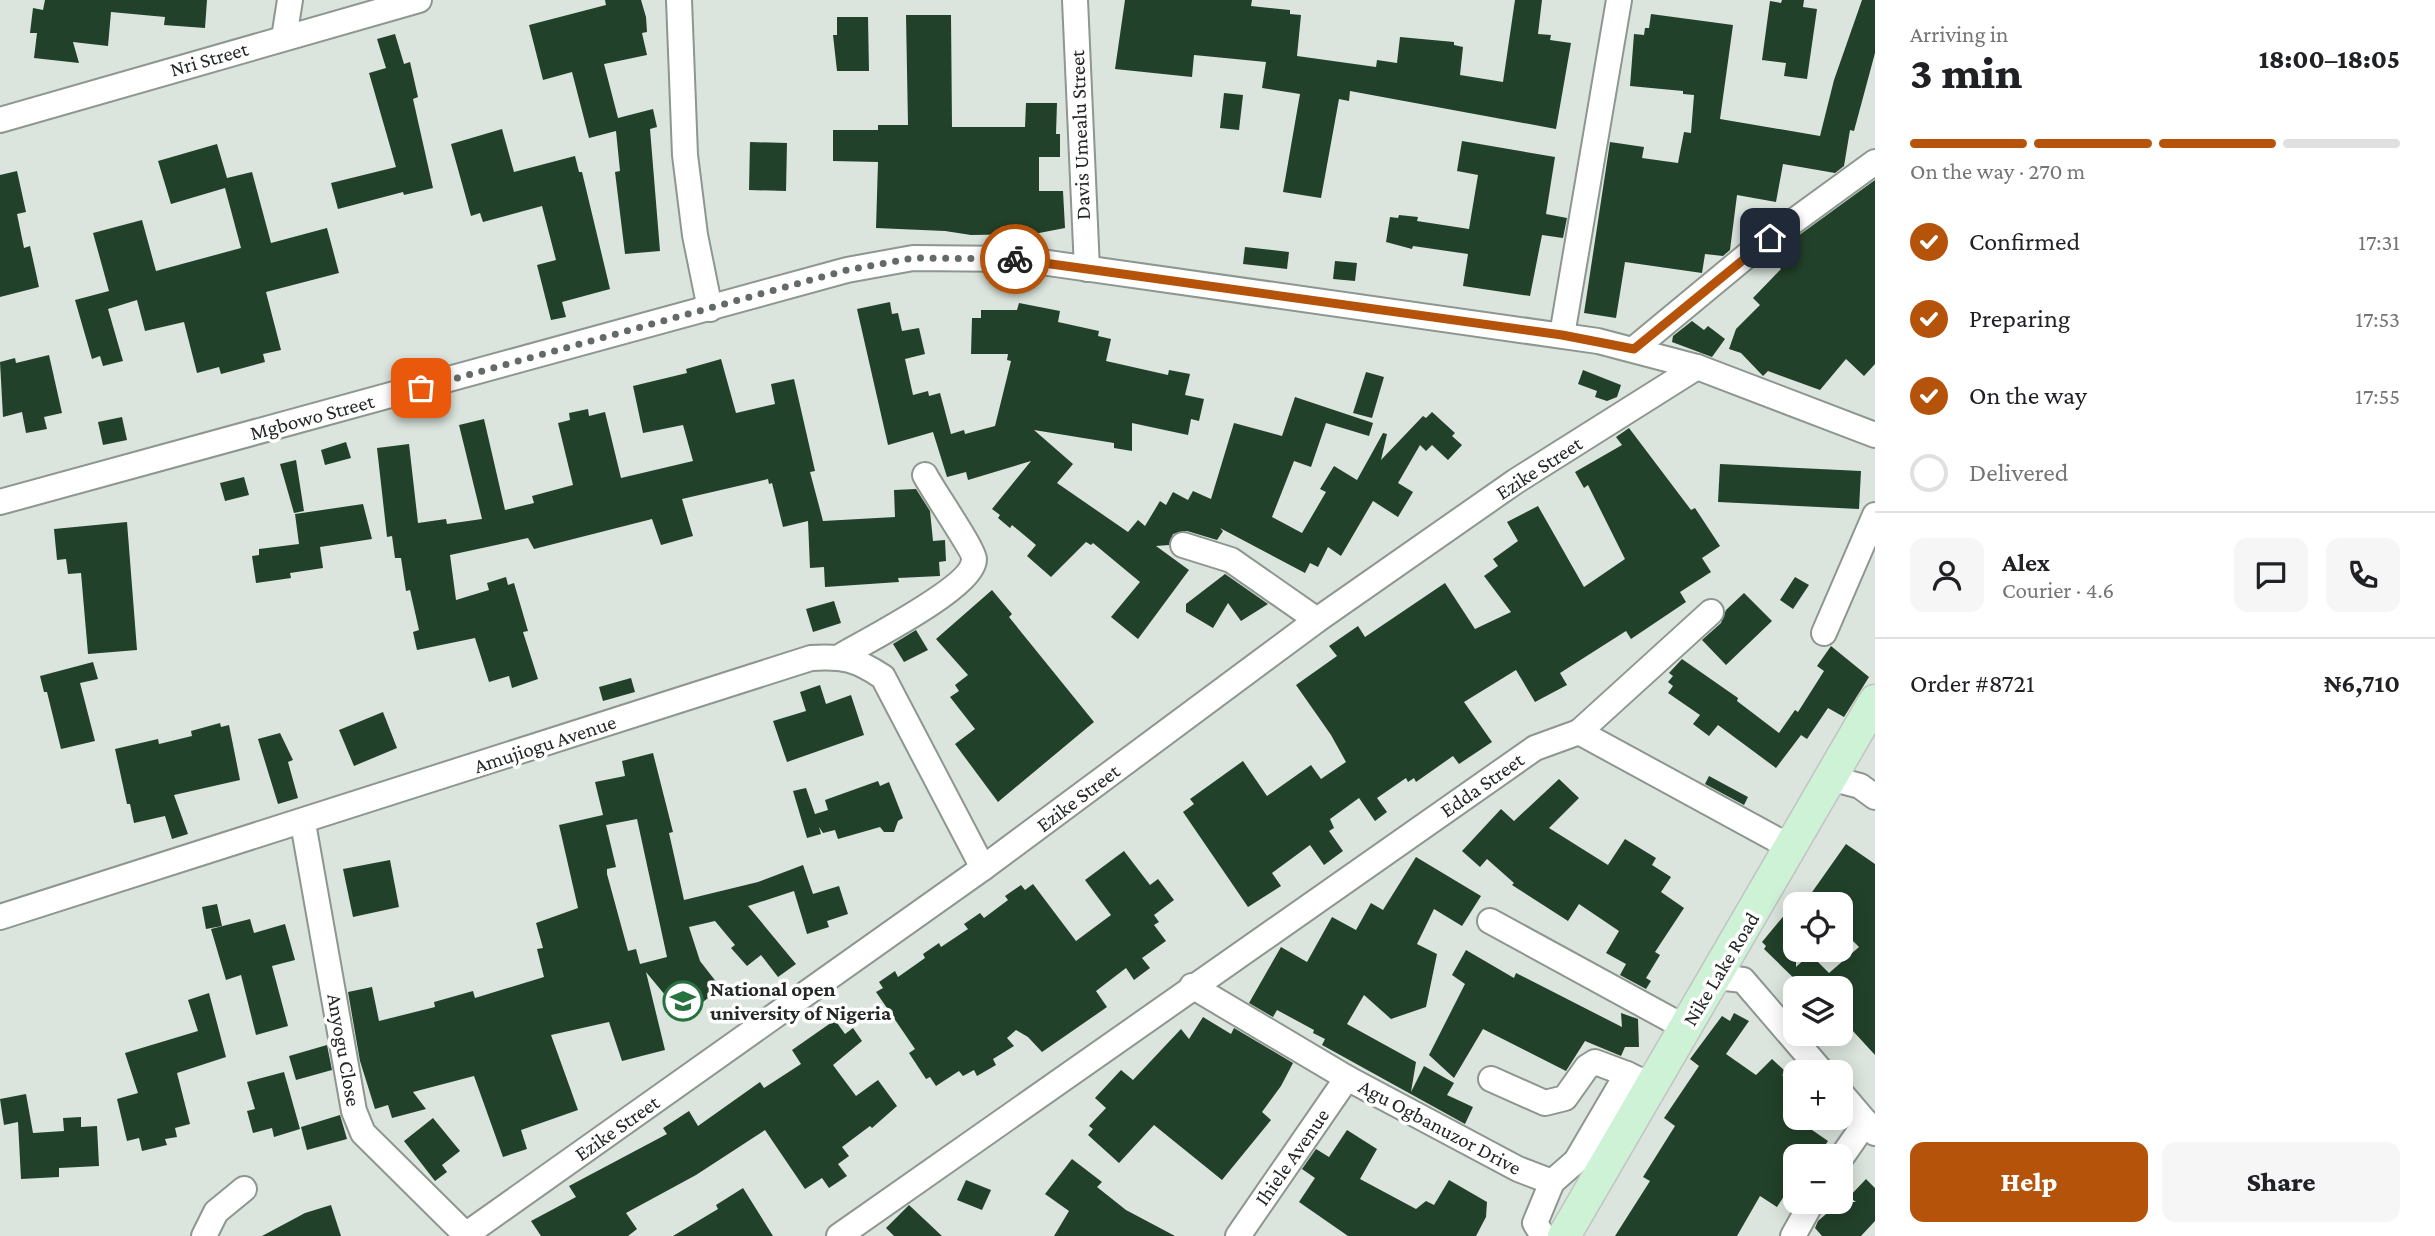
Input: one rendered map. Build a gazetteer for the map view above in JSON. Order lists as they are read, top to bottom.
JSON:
{
  "streets": {
    "main road": ["Nike Lake Road"],
    "street": [
      "Nri Street",
      "Davis Umealu Street",
      "Mgbowo Street",
      "Ezike Street",
      "Amujiogu Avenue",
      "Edda Street",
      "Anyogu Close",
      "Agu Ogbanuzor Drive",
      "Ihiele Avenue"
    ]
  },
  "crossings": [
    ["Davis Umealu Street", "Mgbowo Street"],
    ["Mgbowo Street", "Ezike Street"],
    ["Ezike Street", "Amujiogu Avenue"],
    ["Ezike Street", "Anyogu Close"],
    ["Amujiogu Avenue", "Anyogu Close"],
    ["Edda Street", "Agu Ogbanuzor Drive"],
    ["Agu Ogbanuzor Drive", "Ihiele Avenue"]
  ],
  "places": {
    "school or university": ["National open university of Nigeria"]
  },
  "page": {
    "heading": ["3 min", "Arriving in", "18:00–18:05"],
    "panel": [
      "Alex",
      "Courier · 4.6",
      "Order #8721",
      "₦6,710"
    ],
    "bar": "On the way · 270 m",
    "list": [
      ["Confirmed", "17:31"],
      ["Preparing", "17:53"],
      ["On the way", "17:55"],
      "Delivered"
    ],
    "map_buttons": ["+", "−"],
    "buttons": ["Help", "Share"]
  }
}
